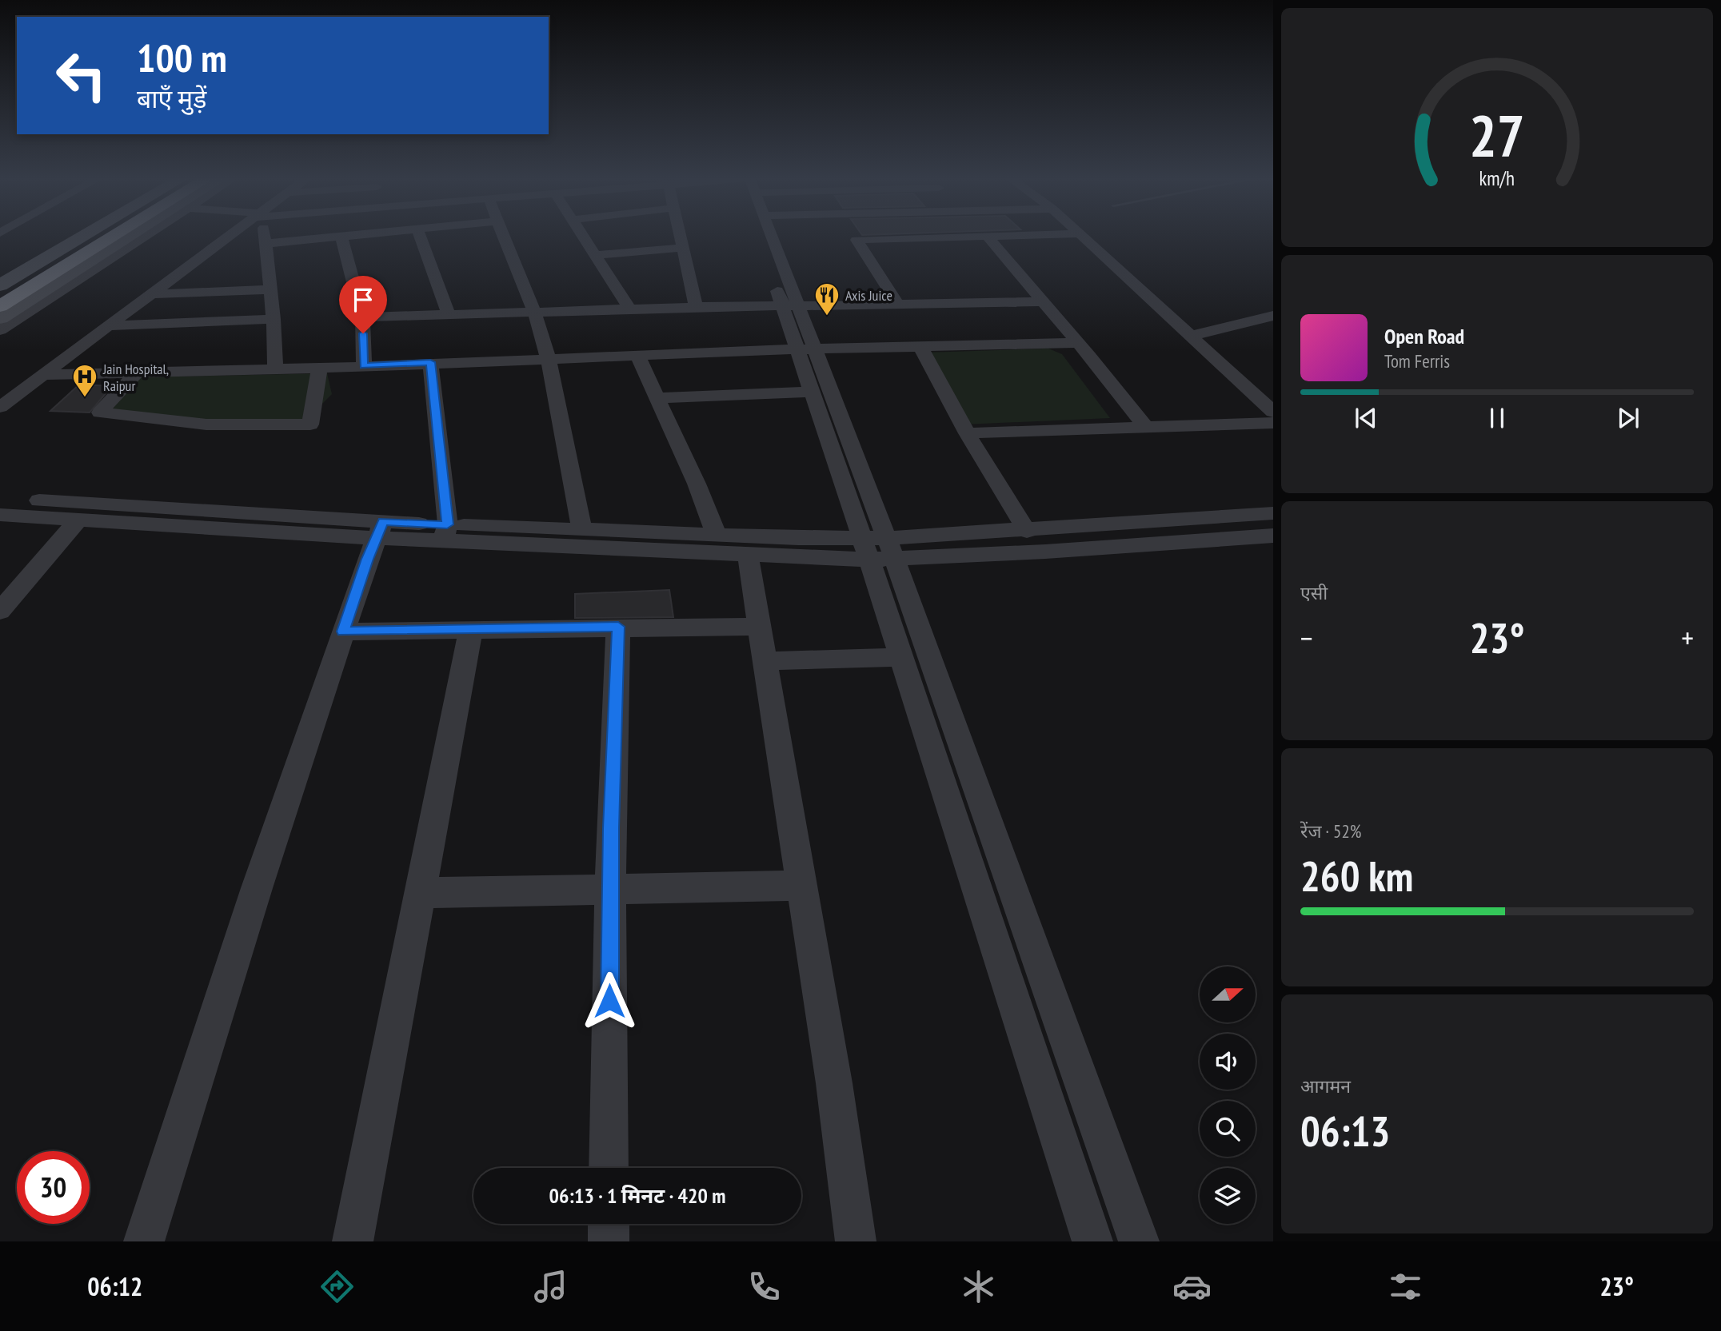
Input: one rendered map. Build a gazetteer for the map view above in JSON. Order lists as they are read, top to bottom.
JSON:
{
  "places": {
    "restaurant": ["Axis Juice"],
    "hospital": ["Jain Hospital, Raipur"]
  },
  "north": "right",
  "page": {
    "turn": ["100 m", "बाएँ मुड़ें"],
    "song": ["Open Road", "Tom Ferris"],
    "tile": [
      "एसी",
      ["रेंज · 52%", "260 km"],
      ["आगमन", "06:13"]
    ],
    "heat": ["−", "23°", "+"],
    "limit": "30",
    "trip": "06:13 · 1 मिनट · 420 m",
    "tabs": ["06:12", "23°"],
    "gauge": ["27", "km/h"]
  }
}
